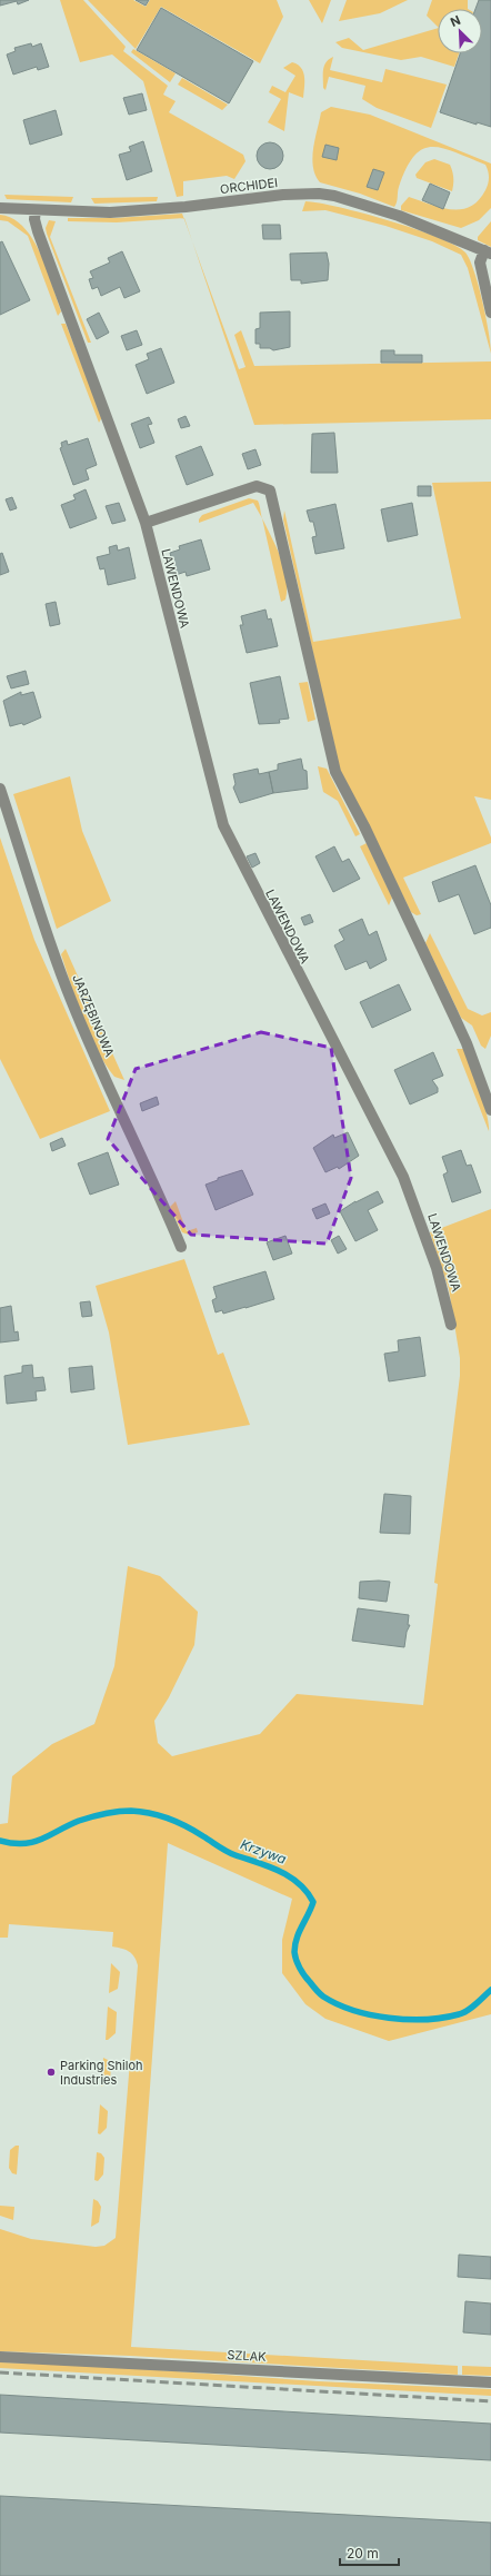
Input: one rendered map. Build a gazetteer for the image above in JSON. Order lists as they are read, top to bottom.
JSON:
{
  "streets": {
    "street": [
      "ORCHIDEI",
      "LAWENDOWA",
      "JARZĘBINOWA",
      "SZLAK"
    ]
  },
  "crossings": [
    ["ORCHIDEI", "LAWENDOWA"]
  ],
  "water": ["Krzywa"],
  "places": ["Parking Shiloh Industries"],
  "scale_bar": "20 m",
  "north": "top left"
}
